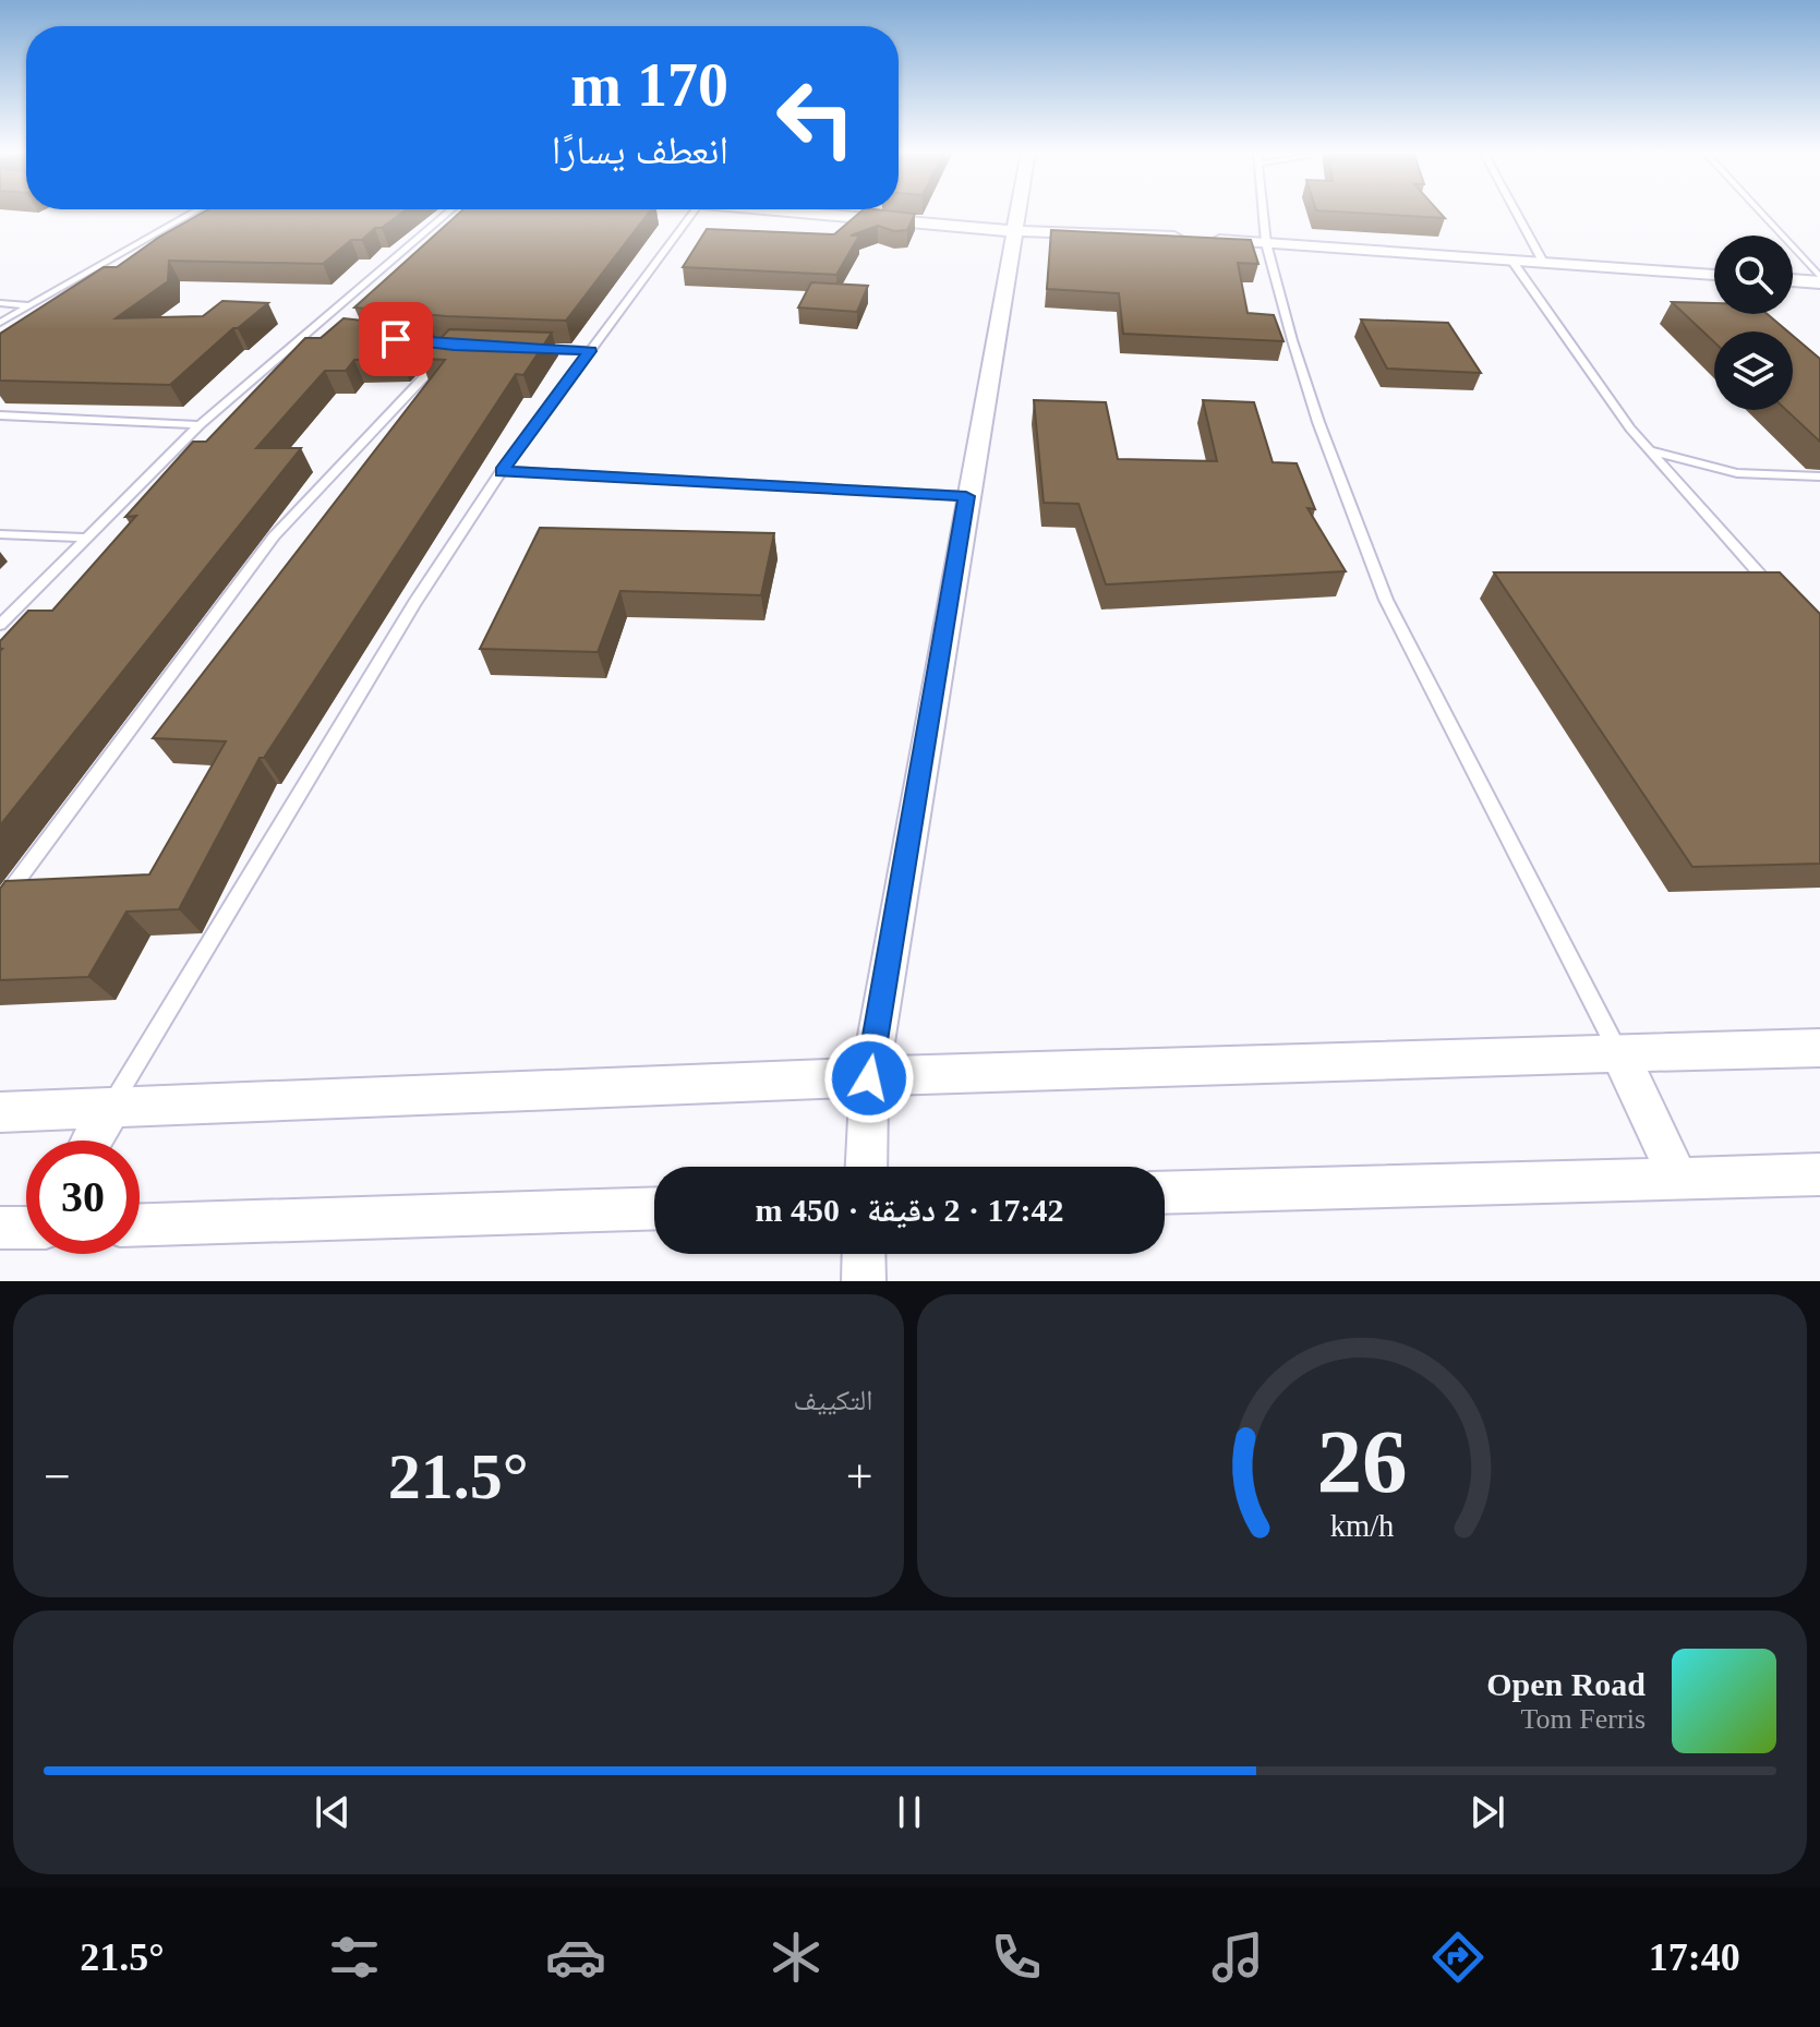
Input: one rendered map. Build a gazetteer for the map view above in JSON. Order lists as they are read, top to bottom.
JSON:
{
  "page": {
    "turn": ["170 m", "انعطف يسارًا"],
    "limit": "30",
    "trip": "17:42 · 2 دقيقة · 450 m",
    "tile": "التكييف",
    "heat": ["−", "21.5°", "+"],
    "song": ["Open Road", "Tom Ferris"],
    "tabs": ["17:40", "21.5°"],
    "gauge": ["26", "km/h"]
  }
}
